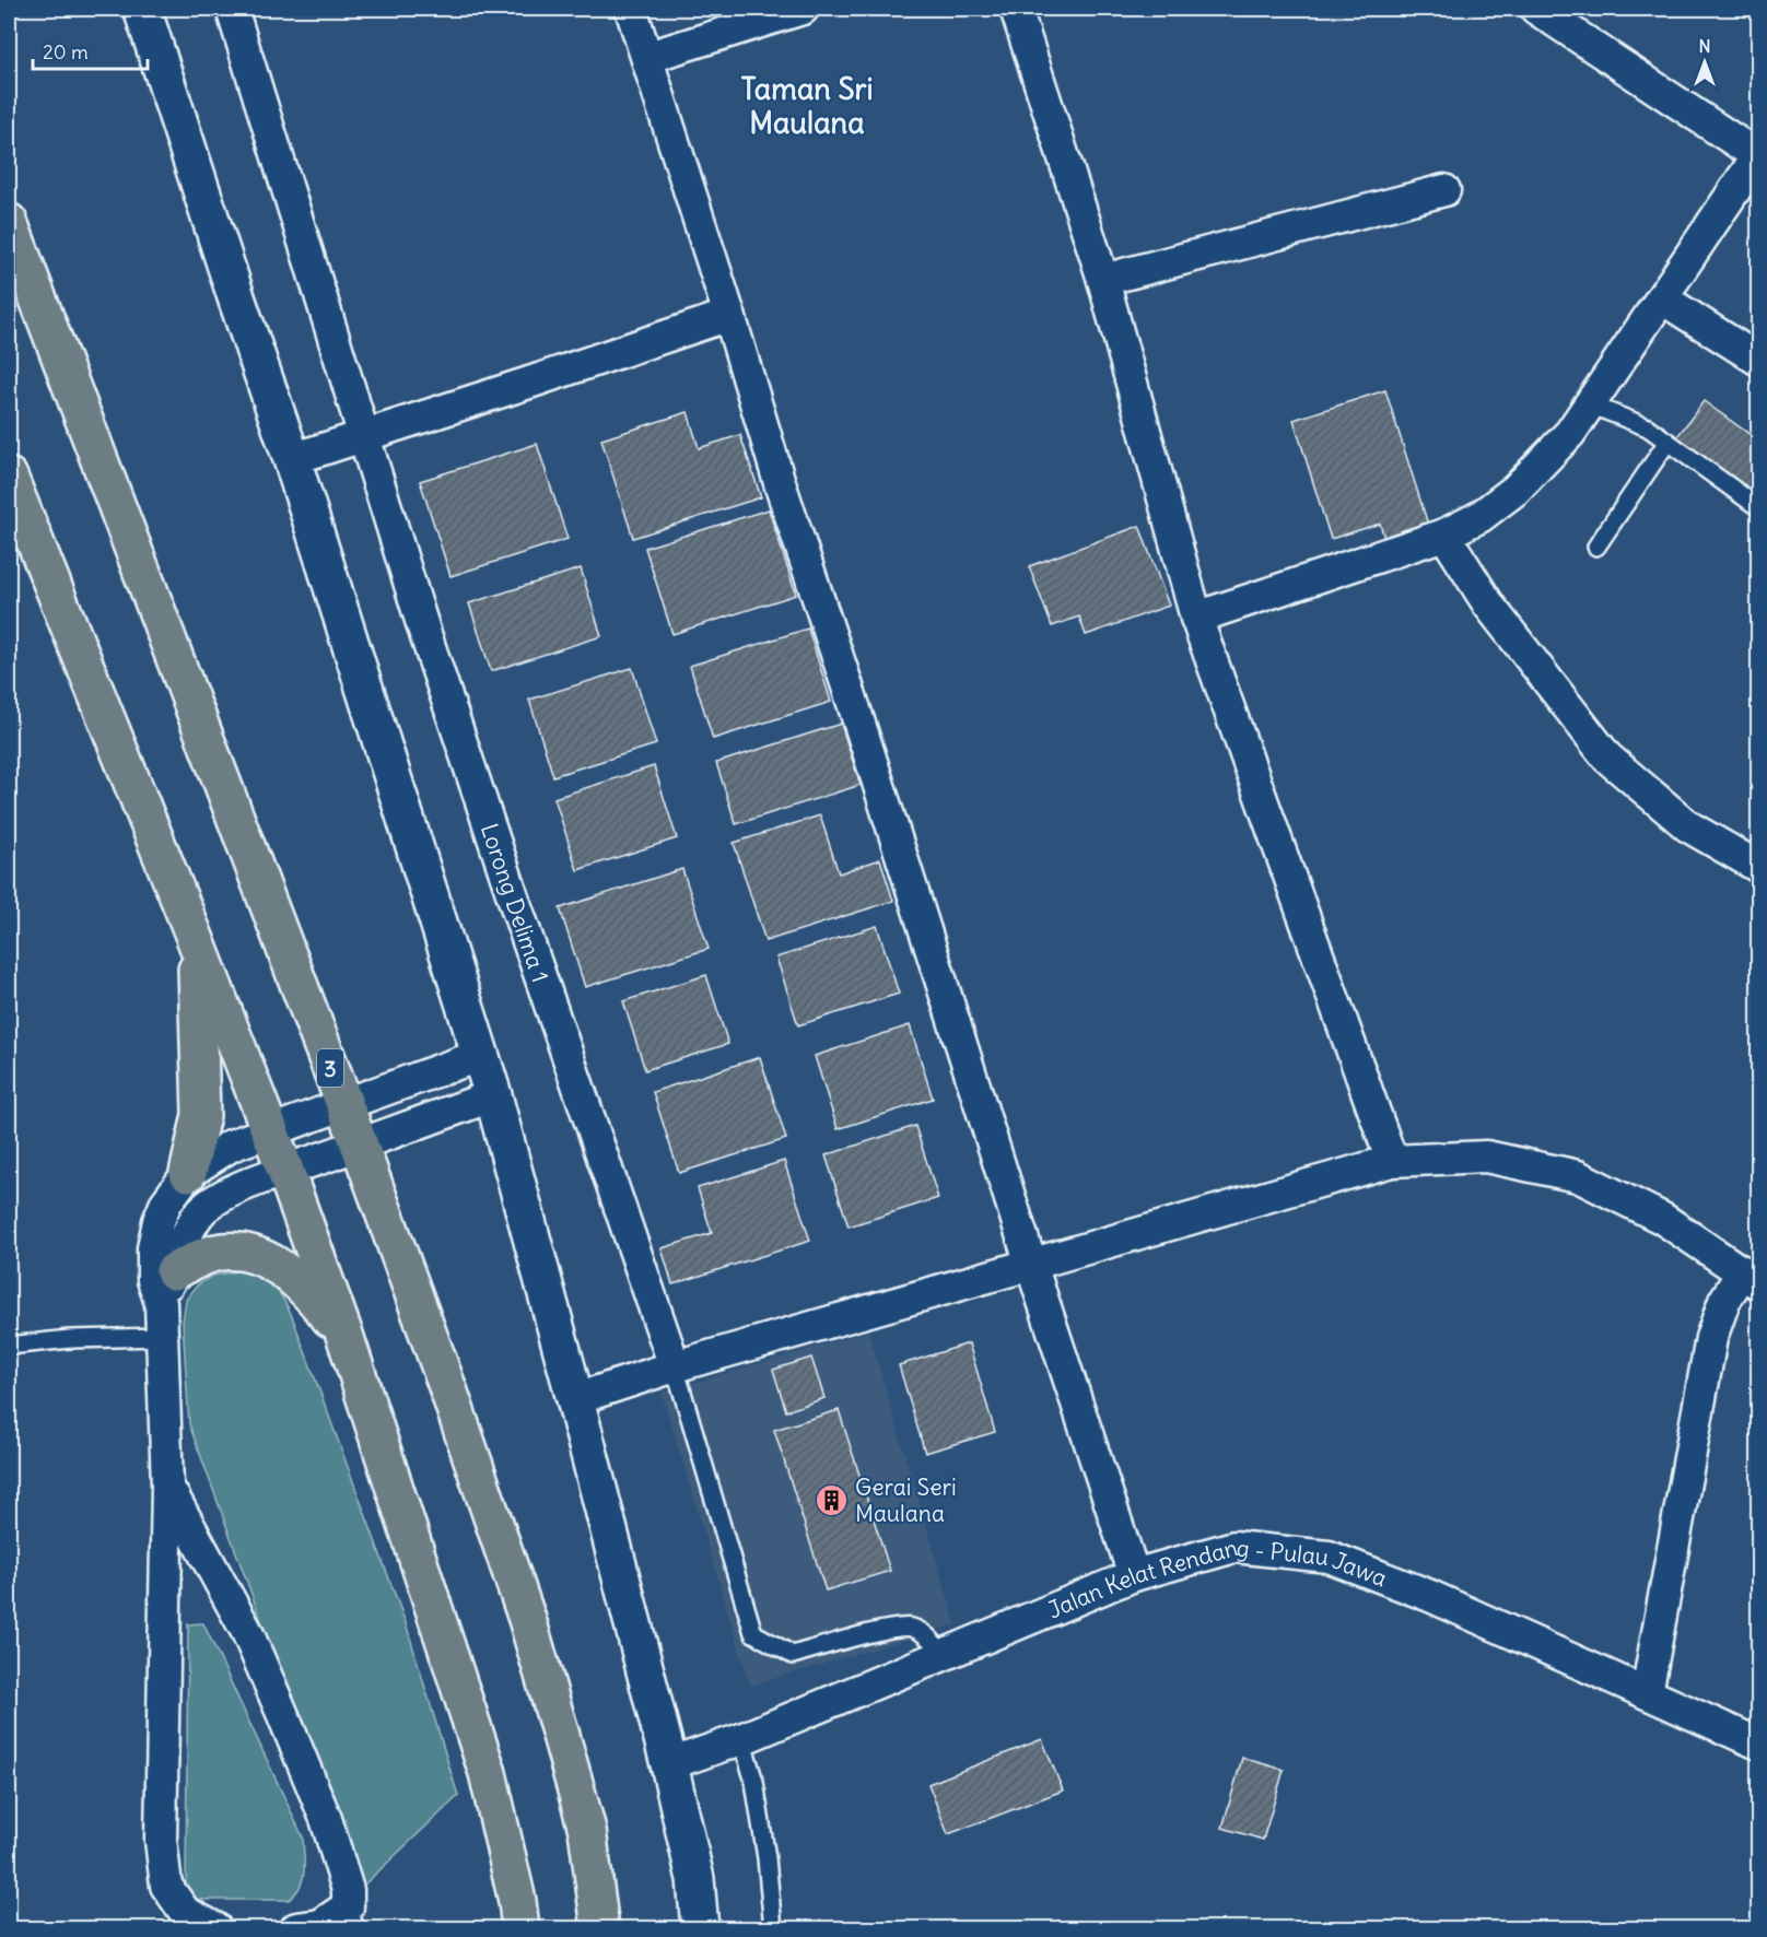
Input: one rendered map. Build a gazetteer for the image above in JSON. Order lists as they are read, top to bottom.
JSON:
{
  "streets": {
    "highway": ["3"],
    "street": ["Lorong Delima 1", "Jalan Kelat Rendang - Pulau Jawa"]
  },
  "districts": ["Taman Sri Maulana"],
  "places": {
    "building": ["Gerai Seri Maulana"]
  },
  "scale_bar": "20 m",
  "north": "top"
}
